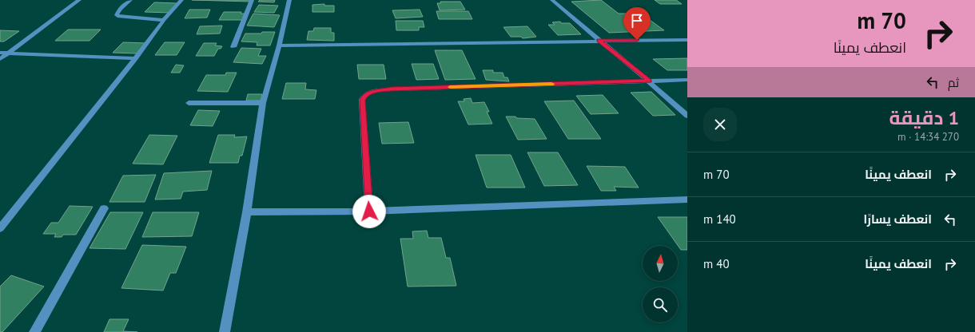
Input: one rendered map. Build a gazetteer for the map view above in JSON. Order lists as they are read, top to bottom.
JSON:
{
  "north": "top",
  "page": {
    "turn": ["70 m", "انعطف يمينًا"],
    "then": "ثم",
    "heading": ["1 دقيقة", "270 m · 14:34"],
    "list": [
      {
        "name": "انعطف يمينًا",
        "value": "70 m"
      },
      {
        "name": "انعطف يسارًا",
        "value": "140 m"
      },
      {
        "name": "انعطف يمينًا",
        "value": "40 m"
      }
    ]
  }
}
